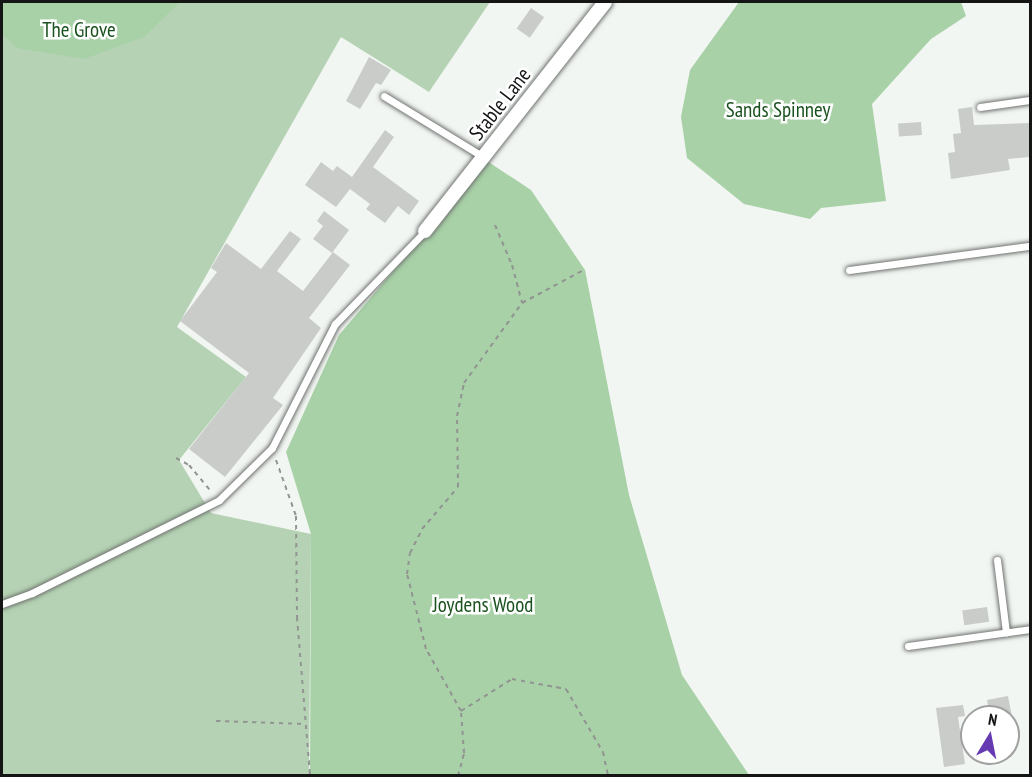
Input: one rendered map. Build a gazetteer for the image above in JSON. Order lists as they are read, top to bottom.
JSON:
{
  "streets": {
    "street": ["Stable Lane"]
  },
  "parks": ["The Grove", "Sands Spinney", "Joydens Wood"],
  "north": "top"
}
